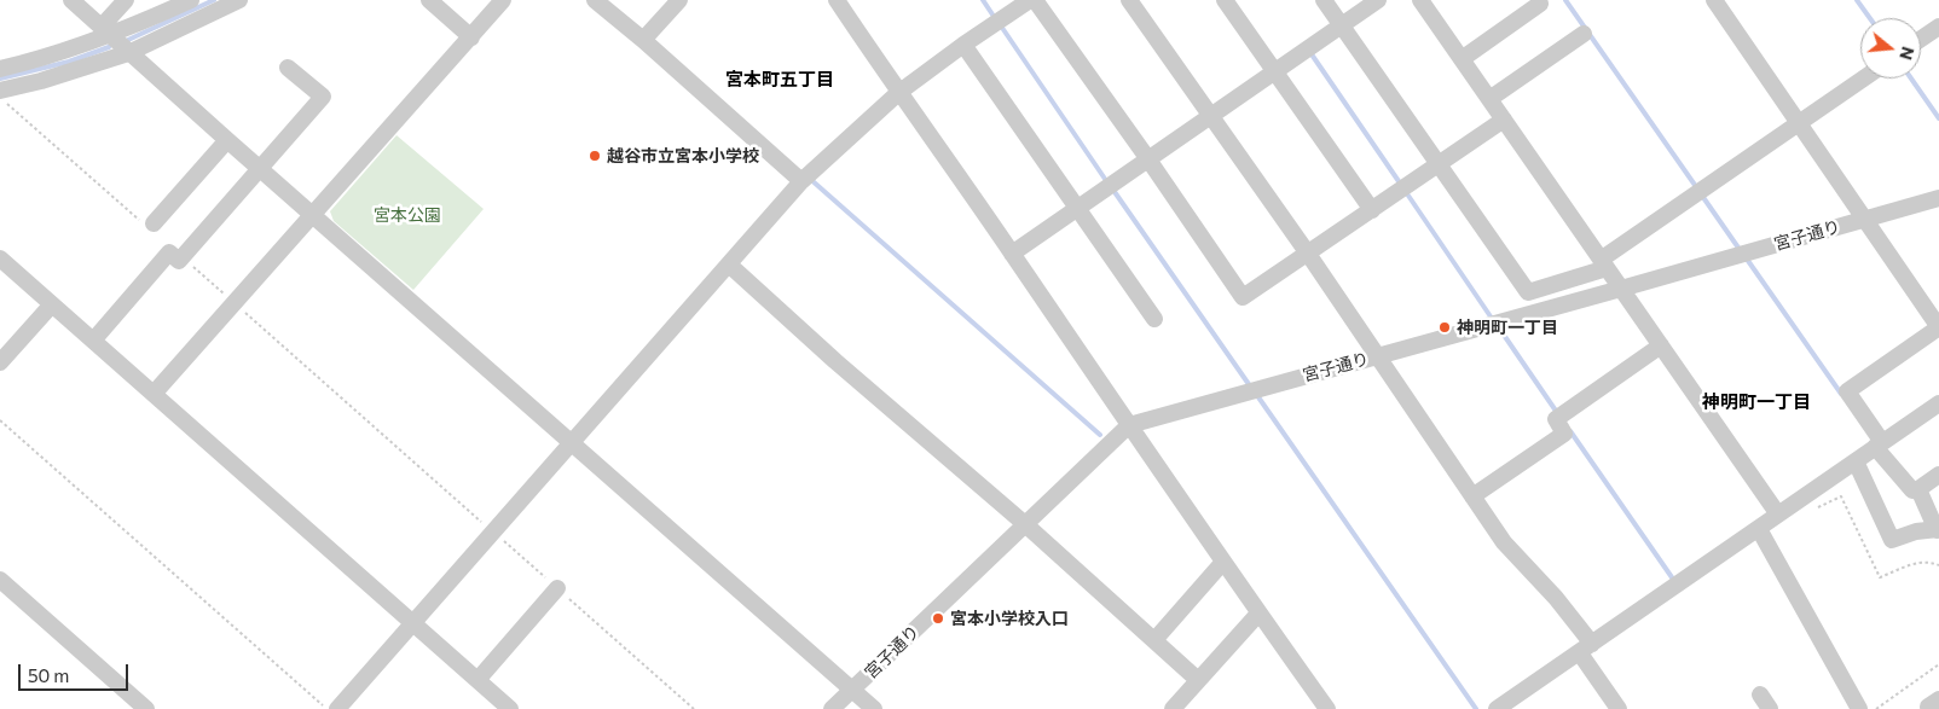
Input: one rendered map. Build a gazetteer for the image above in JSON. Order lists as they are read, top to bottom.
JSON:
{
  "streets": {
    "street": ["宮子通り"]
  },
  "districts": ["宮本町五丁目", "神明町一丁目"],
  "parks": ["宮本公園"],
  "places": ["越谷市立宮本小学校", "神明町一丁目", "宮本小学校入口"],
  "scale_bar": "50 m",
  "north": "right"
}
